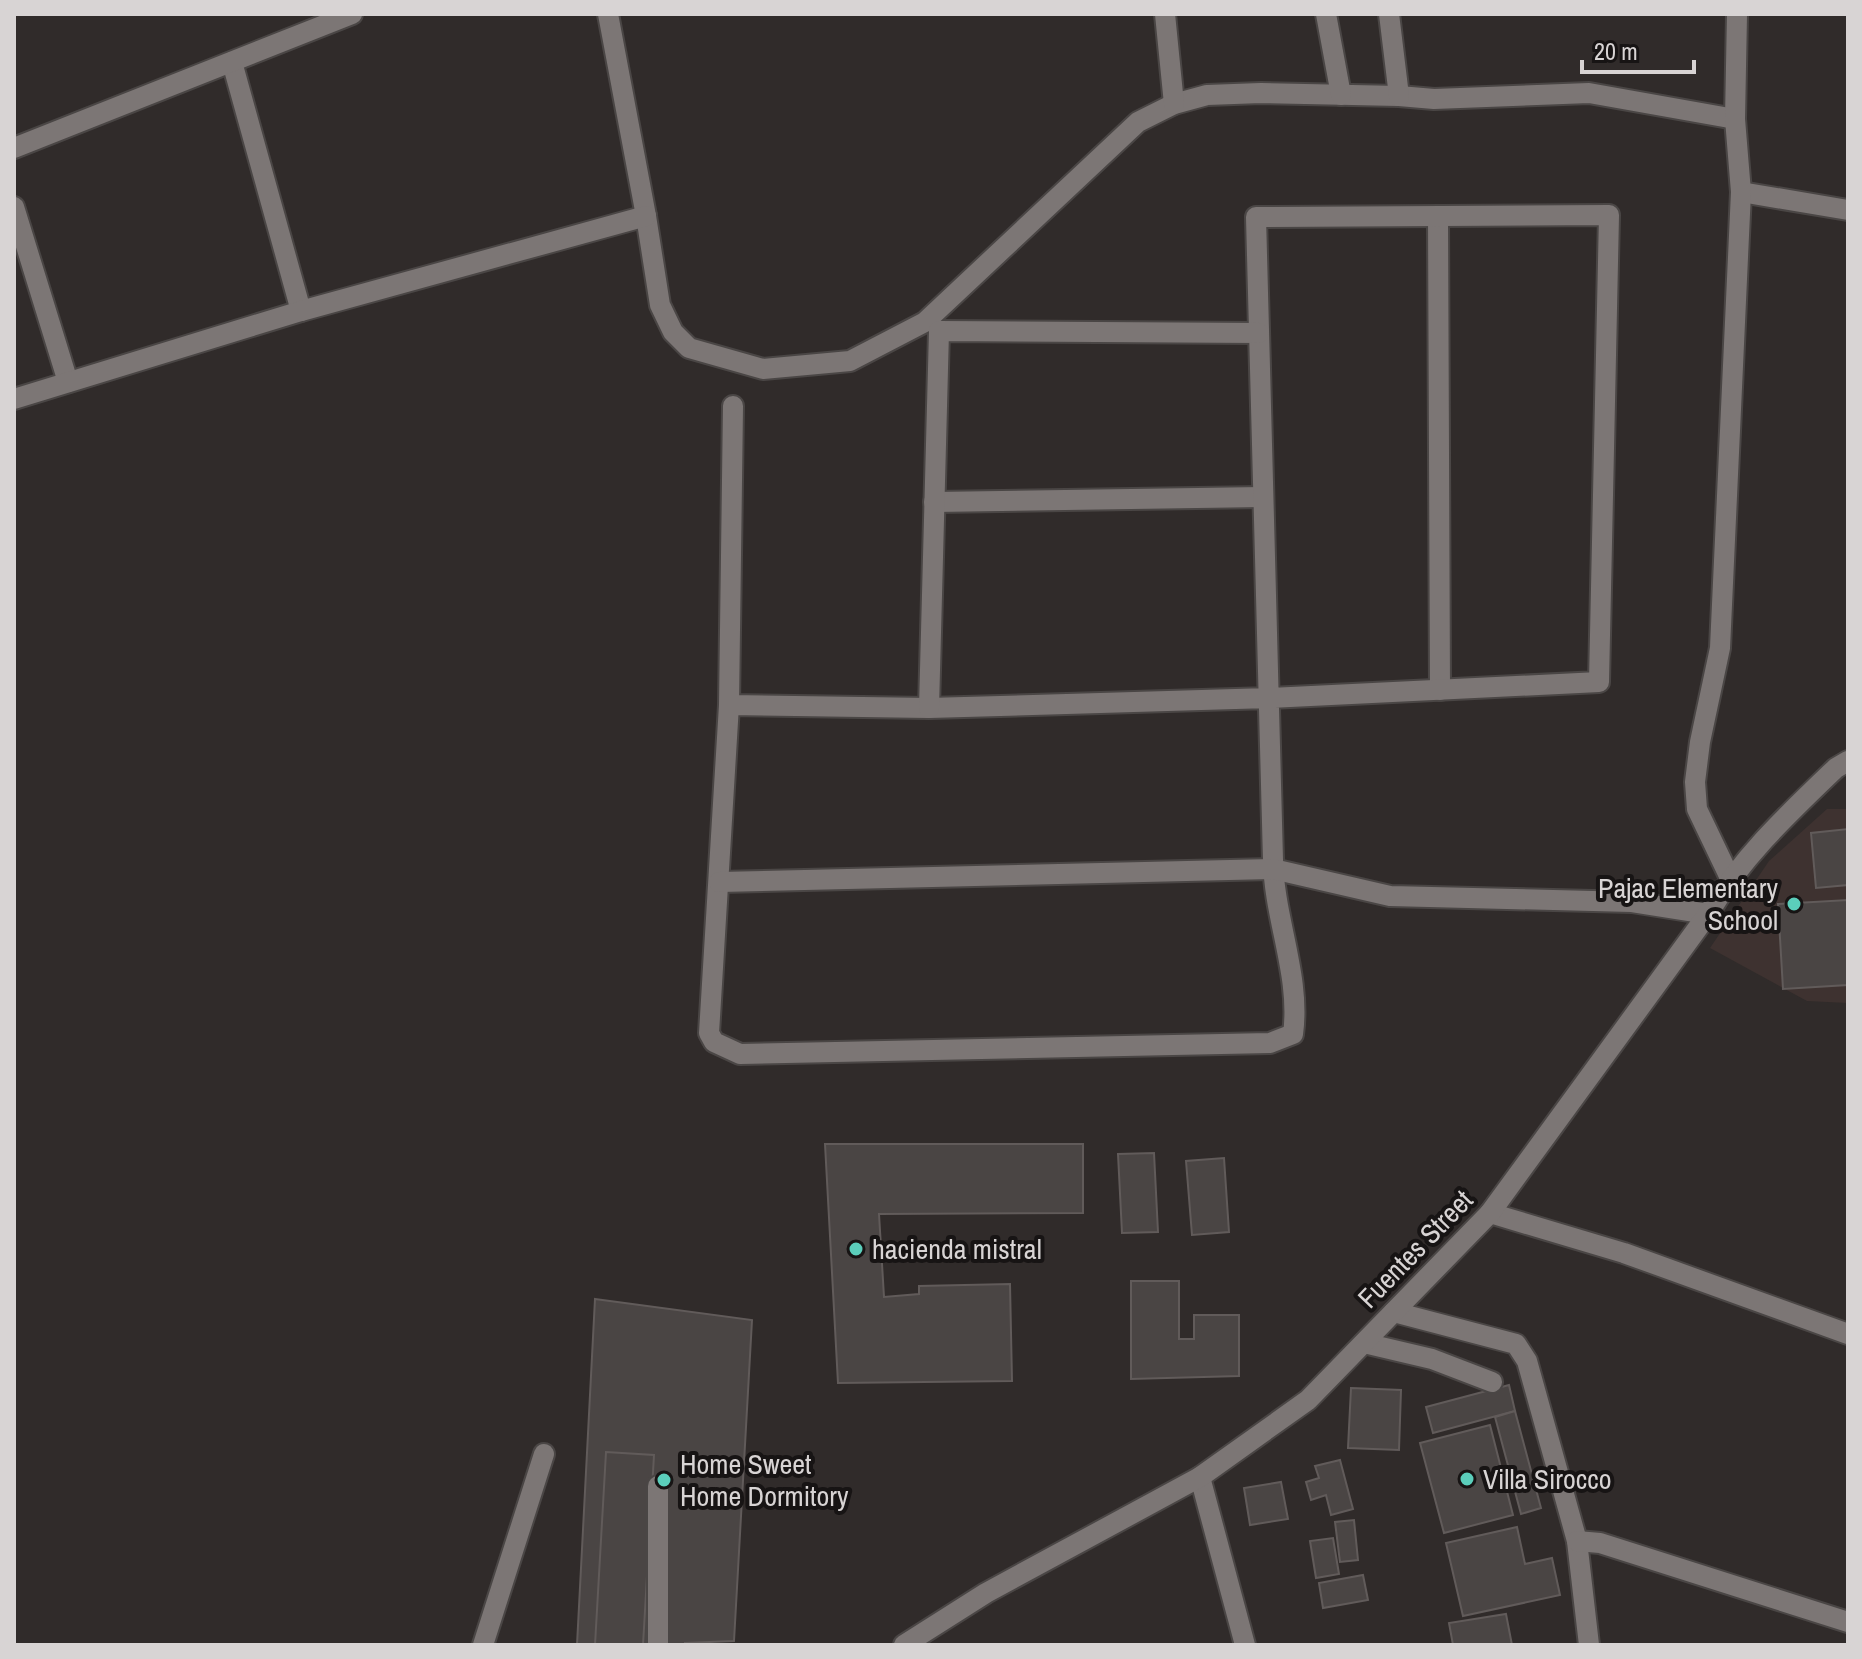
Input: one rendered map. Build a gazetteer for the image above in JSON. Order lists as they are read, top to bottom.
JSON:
{
  "streets": {
    "street": ["Fuentes Street"]
  },
  "places": [
    "Pajac Elementary School",
    "hacienda mistral",
    "Villa Sirocco",
    "Home Sweet Home Dormitory"
  ],
  "scale_bar": "20 m"
}
